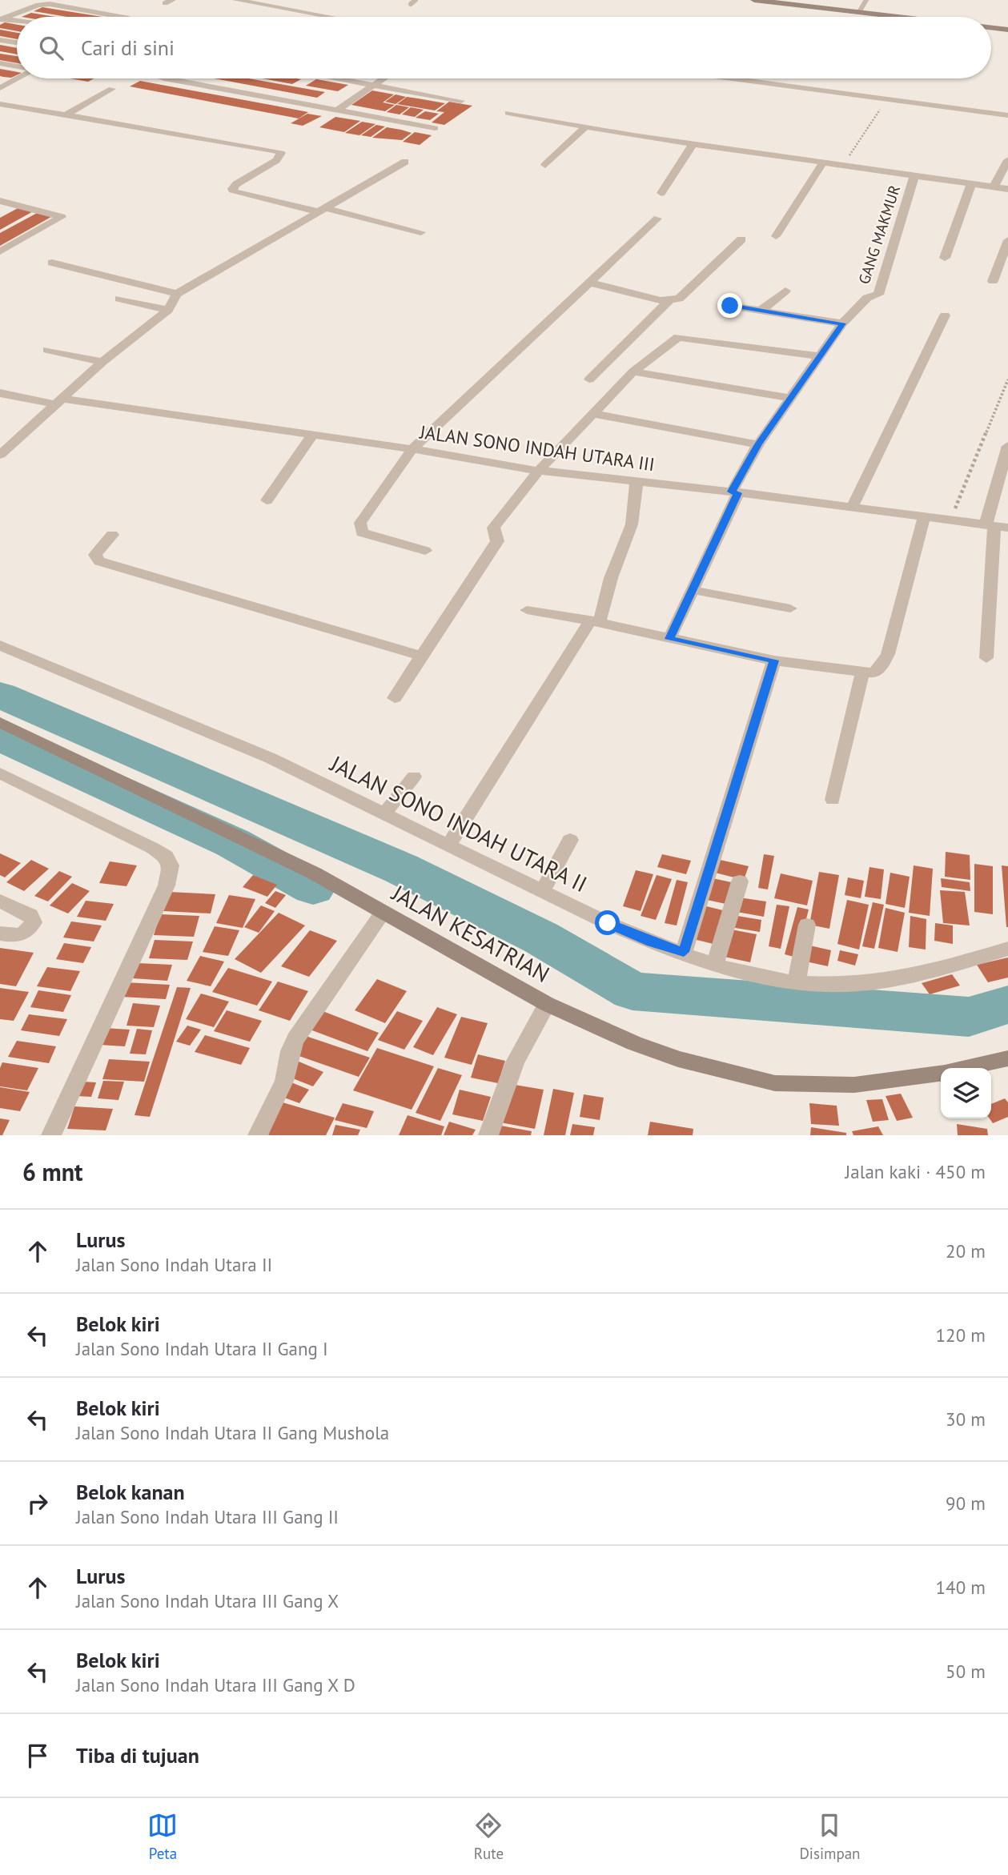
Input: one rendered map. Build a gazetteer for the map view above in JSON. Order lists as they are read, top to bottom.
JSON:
{
  "streets": {
    "street": [
      "GANG MAKMUR",
      "JALAN SONO INDAH UTARA III",
      "JALAN SONO INDAH UTARA II",
      "JALAN KESATRIAN"
    ]
  },
  "page": {
    "search": "Cari di sini",
    "heading": ["6 mnt", "Jalan kaki · 450 m"],
    "list": [
      ["Lurus", "Jalan Sono Indah Utara II", "20 m"],
      ["Belok kiri", "Jalan Sono Indah Utara II Gang I", "120 m"],
      ["Belok kiri", "Jalan Sono Indah Utara II Gang Mushola", "30 m"],
      ["Belok kanan", "Jalan Sono Indah Utara III Gang II", "90 m"],
      ["Lurus", "Jalan Sono Indah Utara III Gang X", "140 m"],
      ["Belok kiri", "Jalan Sono Indah Utara III Gang X D", "50 m"],
      "Tiba di tujuan"
    ],
    "nav": ["Peta", "Rute", "Disimpan"]
  }
}
